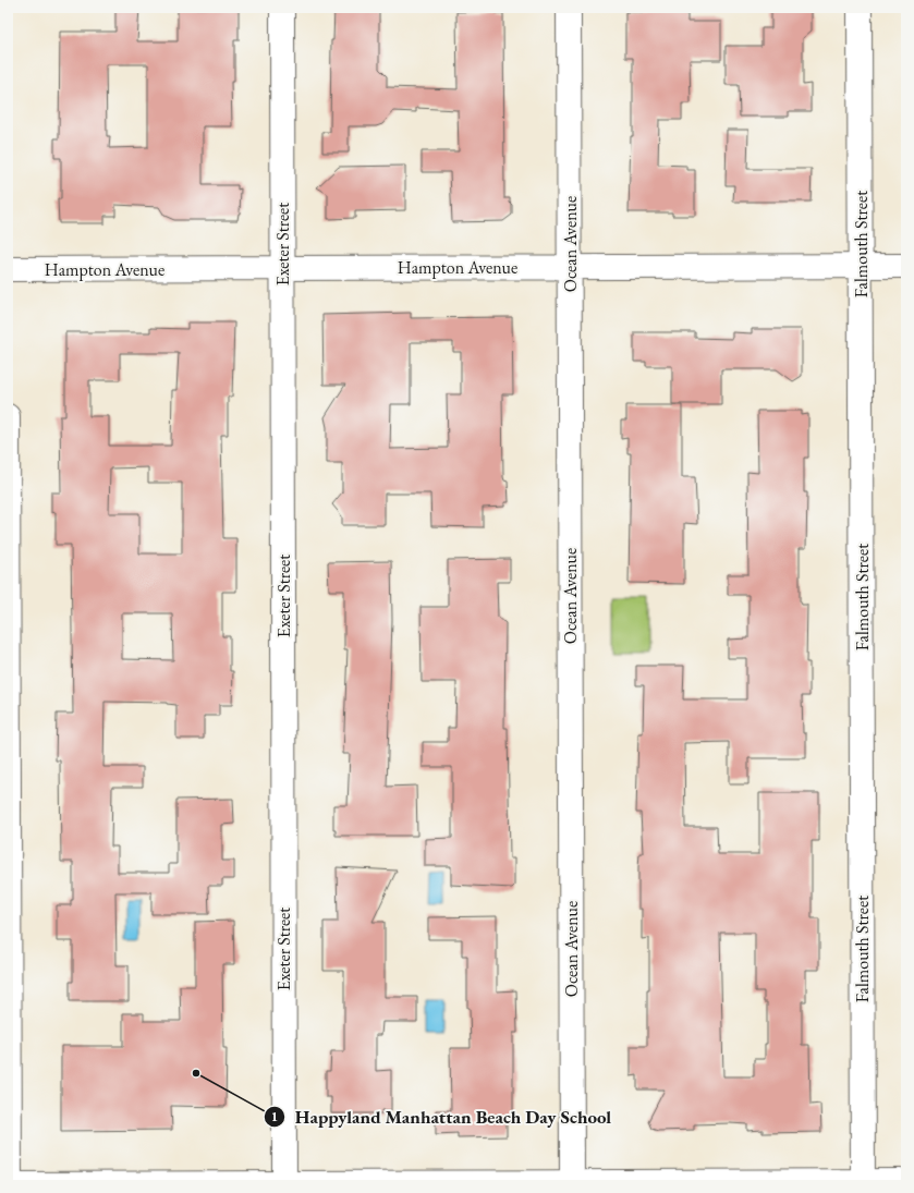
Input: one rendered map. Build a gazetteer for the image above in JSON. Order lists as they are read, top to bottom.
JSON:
{
  "streets": {
    "street": [
      "Exeter Street",
      "Ocean Avenue",
      "Falmouth Street",
      "Hampton Avenue"
    ]
  },
  "crossings": [
    ["Exeter Street", "Hampton Avenue"],
    ["Ocean Avenue", "Hampton Avenue"],
    ["Falmouth Street", "Hampton Avenue"]
  ],
  "places": ["Happyland Manhattan Beach Day School"]
}
